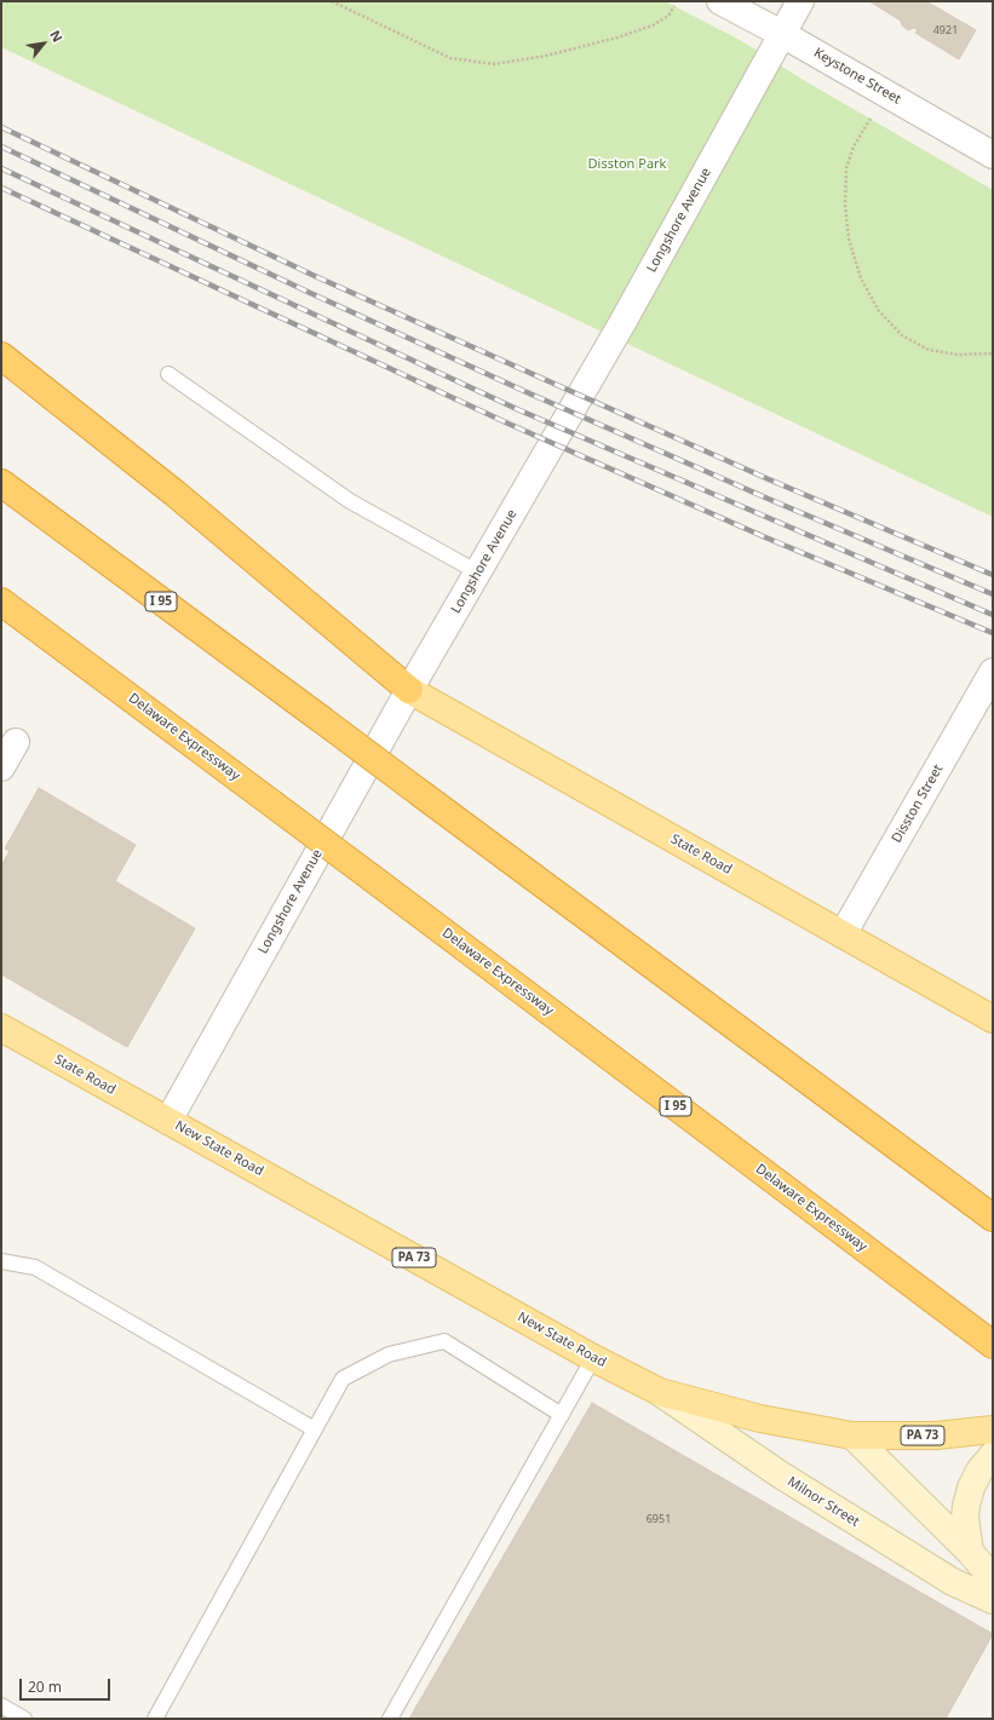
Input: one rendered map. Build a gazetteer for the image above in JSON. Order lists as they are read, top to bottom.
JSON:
{
  "streets": {
    "highway": ["I 95", "Delaware Expressway"],
    "main road": [
      "State Road",
      "New State Road",
      "PA 73",
      "Milnor Street"
    ],
    "street": ["Keystone Street", "Longshore Avenue", "Disston Street"]
  },
  "crossings": [
    ["Keystone Street", "Longshore Avenue"],
    ["Longshore Avenue", "State Road"],
    ["Longshore Avenue", "New State Road"],
    ["Disston Street", "State Road"],
    ["State Road", "New State Road"],
    ["New State Road", "Milnor Street"]
  ],
  "parks": ["Disston Park"],
  "house_numbers": ["4921", "6951"],
  "scale_bar": "20 m",
  "north": "top right"
}
